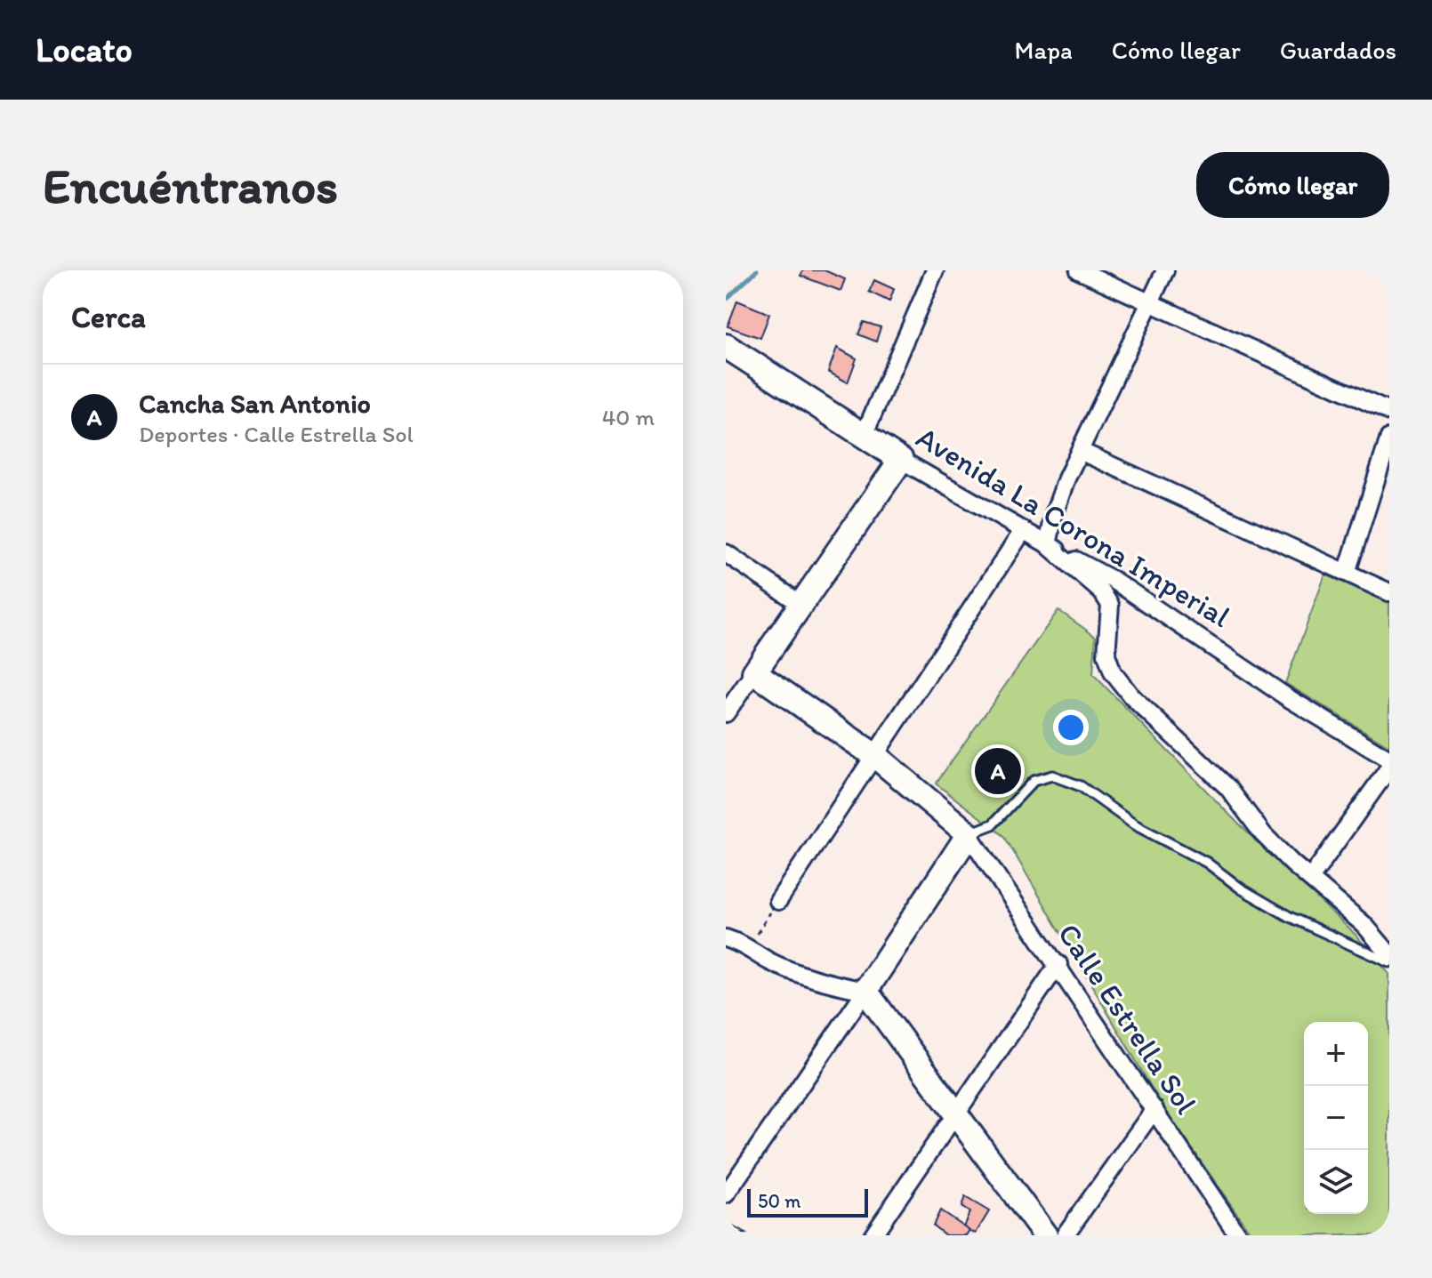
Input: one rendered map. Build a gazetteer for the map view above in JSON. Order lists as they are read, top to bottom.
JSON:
{
  "streets": {
    "street": ["Avenida La Corona Imperial", "Calle Estrella Sol"]
  },
  "scale_bar": "50 m",
  "page": {
    "header": "Locato",
    "nav": ["Mapa", "Cómo llegar", "Guardados"],
    "buttons": "Cómo llegar",
    "title": "Encuéntranos",
    "heading": "Cerca",
    "list": [
      {
        "mark": "A",
        "name": "Cancha San Antonio",
        "note": "Deportes · Calle Estrella Sol",
        "value": "40 m"
      }
    ],
    "pins": "A",
    "map_buttons": ["+", "−"],
    "scale": "50 m"
  }
}
